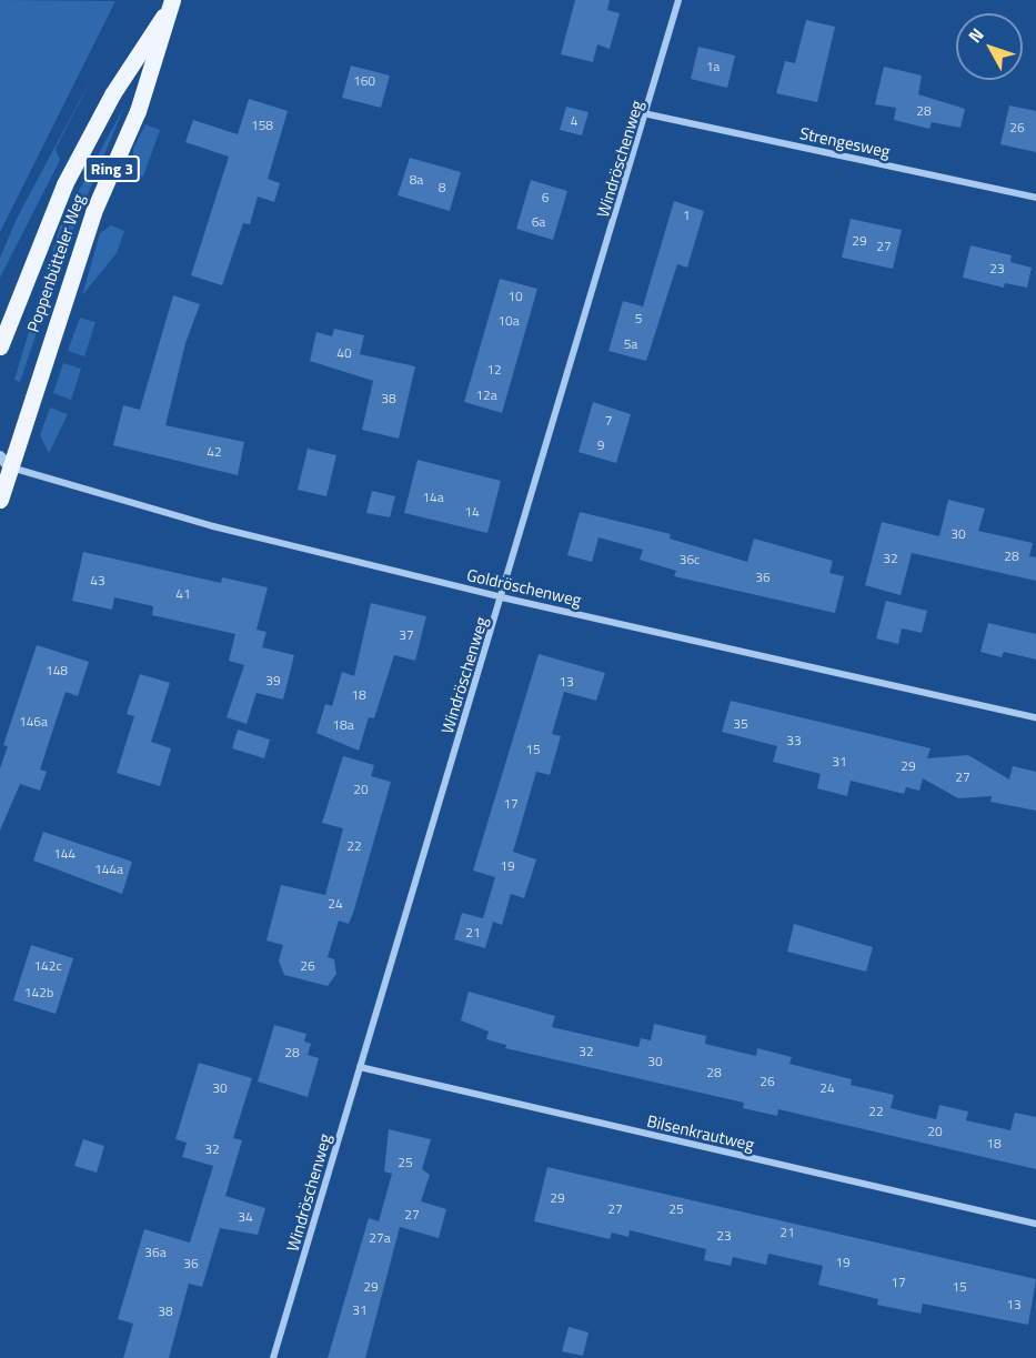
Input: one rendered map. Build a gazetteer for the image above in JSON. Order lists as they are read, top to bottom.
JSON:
{
  "streets": {
    "main road": ["Ring 3", "Poppenbütteler Weg"],
    "street": [
      "Strengesweg",
      "Windröschenweg",
      "Goldröschenweg",
      "Bilsenkrautweg"
    ]
  },
  "crossings": [
    ["Strengesweg", "Windröschenweg"],
    ["Windröschenweg", "Goldröschenweg"],
    ["Windröschenweg", "Bilsenkrautweg"],
    ["Poppenbütteler Weg", "Goldröschenweg"]
  ],
  "house_numbers": [
    "1a",
    "160",
    "28",
    "4",
    "158",
    "26",
    "8a",
    "8",
    "6",
    "1",
    "6a",
    "29",
    "27",
    "23",
    "10",
    "5",
    "10a",
    "5a",
    "40",
    "12",
    "12a",
    "38",
    "7",
    "9",
    "42",
    "14a",
    "14",
    "30",
    "28",
    "32",
    "36c",
    "36",
    "43",
    "41",
    "37",
    "148",
    "39",
    "13",
    "18",
    "146a",
    "35",
    "18a",
    "33",
    "15",
    "31",
    "29",
    "27",
    "20",
    "17",
    "22",
    "144",
    "19",
    "144a",
    "24",
    "21",
    "142c",
    "26",
    "142b",
    "32",
    "28",
    "30",
    "28",
    "26",
    "30",
    "24",
    "22",
    "20",
    "18",
    "32",
    "25",
    "29",
    "27",
    "25",
    "27",
    "34",
    "21",
    "23",
    "27a",
    "36a",
    "19",
    "36",
    "17",
    "29",
    "15",
    "13",
    "31",
    "38"
  ],
  "north": "top left"
}
